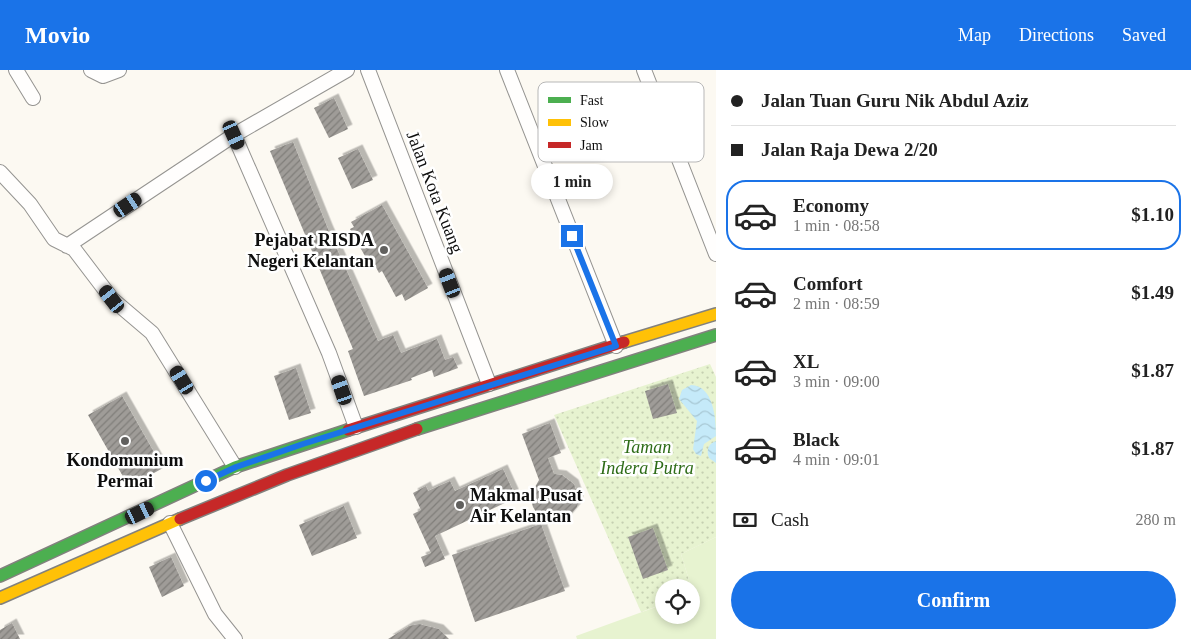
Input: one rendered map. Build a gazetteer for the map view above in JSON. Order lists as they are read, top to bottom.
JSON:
{
  "streets": {
    "street": ["Jalan Kota Kuang"]
  },
  "parks": ["Taman Indera Putra"],
  "places": ["Pejabat RISDA Negeri Kelantan", "Kondomunium Permai", "Makmal Pusat Air Kelantan"],
  "legend": ["Fast", "Slow", "Jam"],
  "page": {
    "header": "Movio",
    "nav": ["Map", "Directions", "Saved"],
    "banner": ["Jalan Tuan Guru Nik Abdul Aziz", "Jalan Raja Dewa 2/20"],
    "bubble": "1 min",
    "list": [
      {
        "name": "Economy",
        "note": "1 min · 08:58",
        "value": "$1.10"
      },
      {
        "name": "Comfort",
        "note": "2 min · 08:59",
        "value": "$1.49"
      },
      {
        "name": "XL",
        "note": "3 min · 09:00",
        "value": "$1.87"
      },
      {
        "name": "Black",
        "note": "4 min · 09:01",
        "value": "$1.87"
      }
    ],
    "pay": ["Cash", "280 m"],
    "buttons": "Confirm"
  }
}
